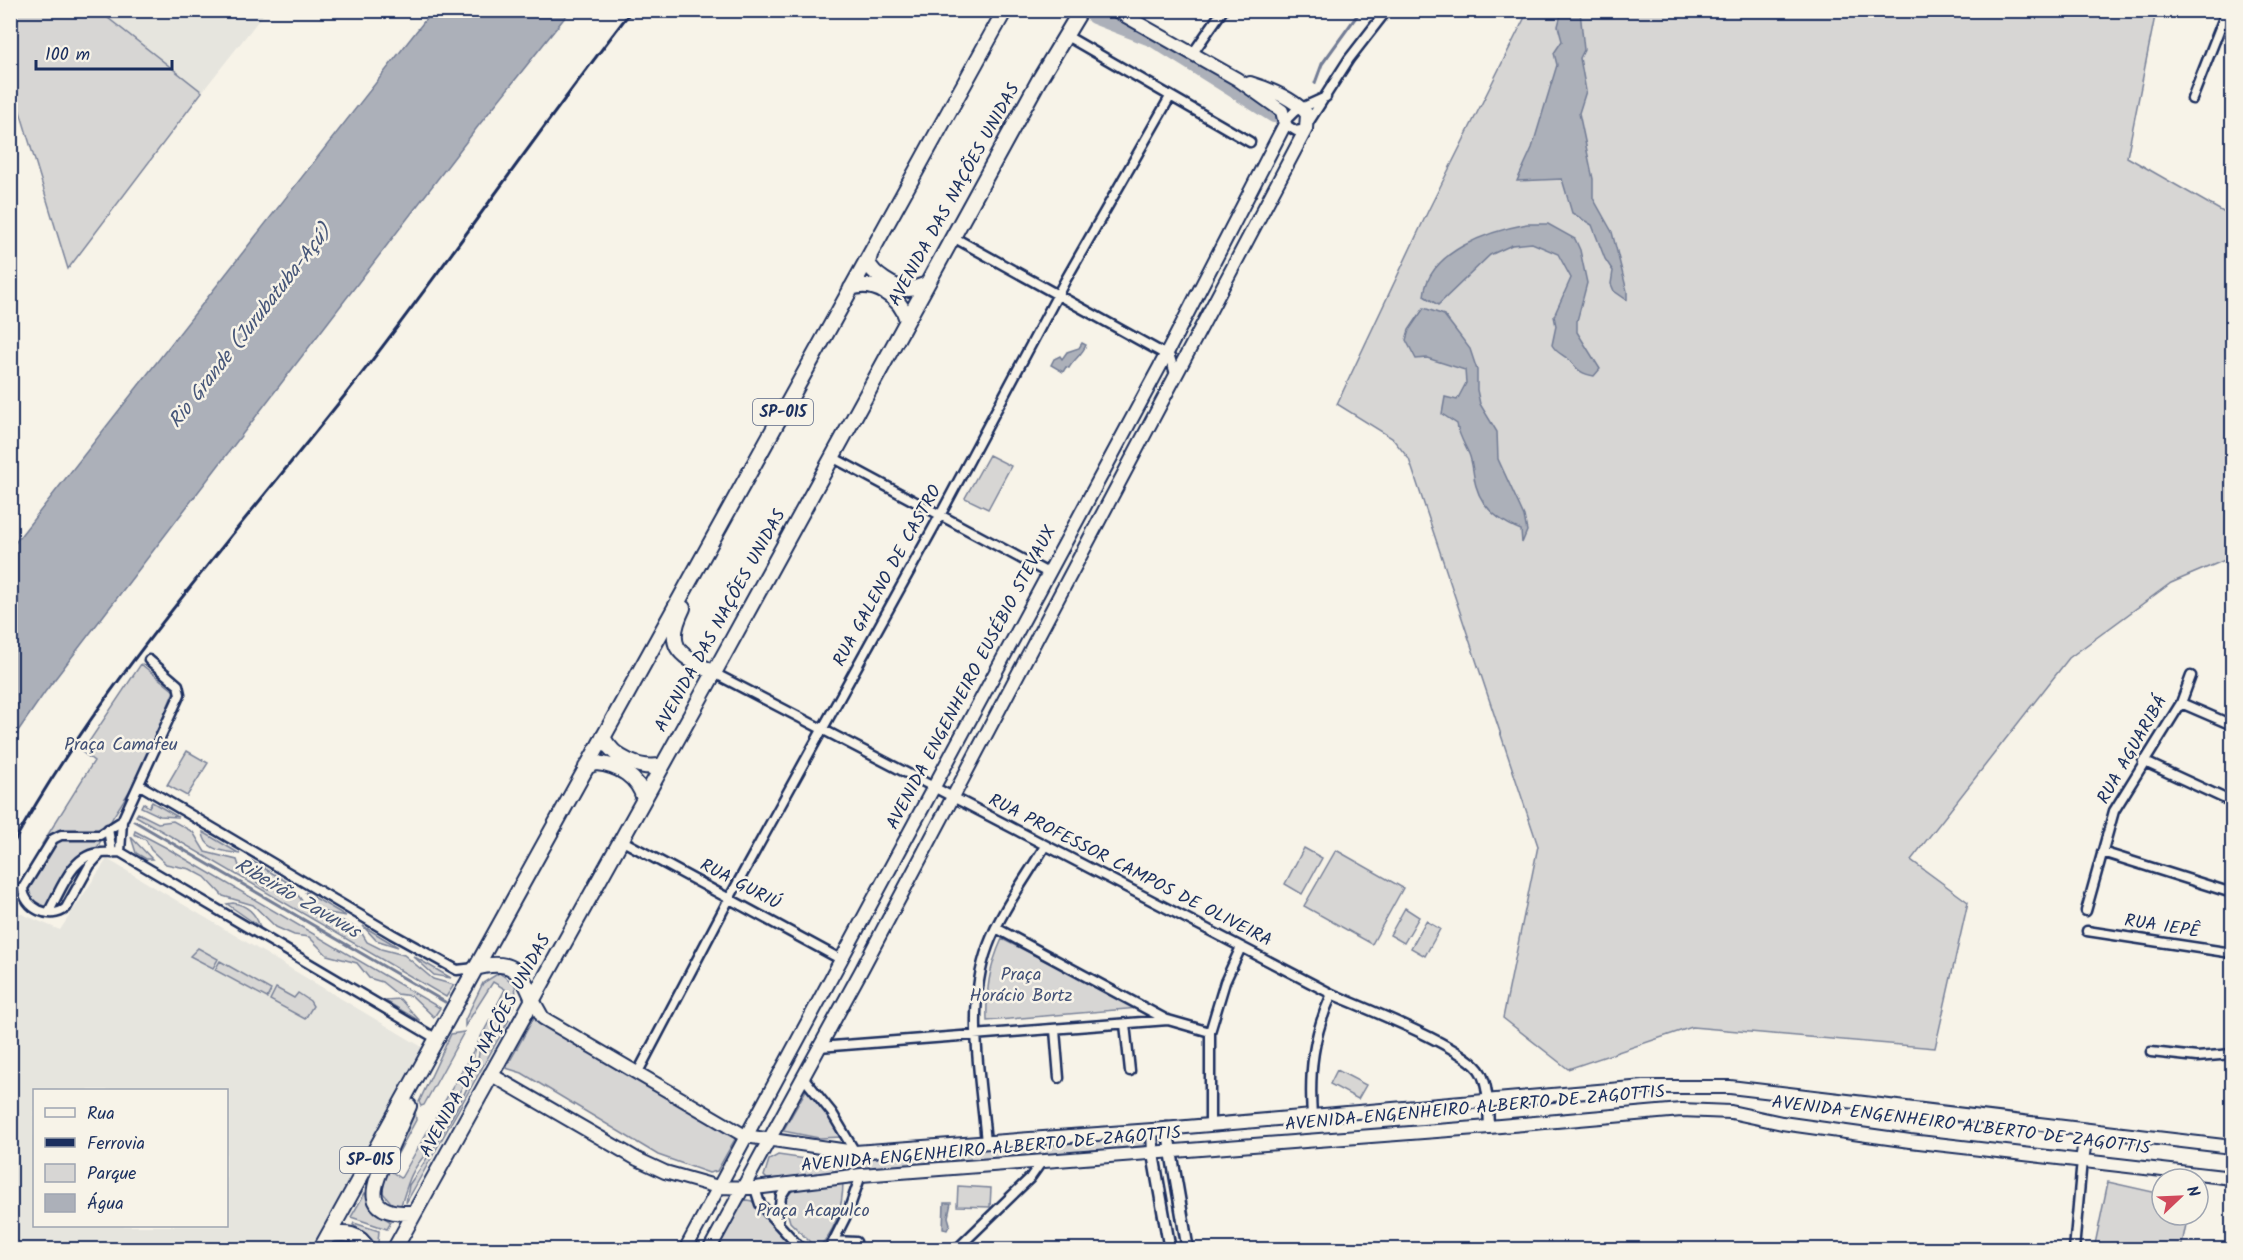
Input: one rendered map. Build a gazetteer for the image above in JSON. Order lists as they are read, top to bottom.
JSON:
{
  "streets": {
    "highway": ["AVENIDA DAS NAÇÕES UNIDAS", "SP-015"],
    "main road": ["AVENIDA ENGENHEIRO EUSÉBIO STEVAUX", "AVENIDA ENGENHEIRO ALBERTO DE ZAGOTTIS"],
    "street": [
      "RUA GALENO DE CASTRO",
      "RUA AGUARIBÁ",
      "RUA PROFESSOR CAMPOS DE OLIVEIRA",
      "RUA GURIÚ",
      "RUA IEPÊ"
    ]
  },
  "crossings": [
    ["AVENIDA DAS NAÇÕES UNIDAS", "RUA PROFESSOR CAMPOS DE OLIVEIRA"],
    ["AVENIDA DAS NAÇÕES UNIDAS", "RUA GURIÚ"],
    ["AVENIDA DAS NAÇÕES UNIDAS", "AVENIDA ENGENHEIRO ALBERTO DE ZAGOTTIS"],
    ["RUA GALENO DE CASTRO", "RUA PROFESSOR CAMPOS DE OLIVEIRA"],
    ["RUA GALENO DE CASTRO", "RUA GURIÚ"],
    ["RUA GALENO DE CASTRO", "AVENIDA ENGENHEIRO ALBERTO DE ZAGOTTIS"],
    ["AVENIDA ENGENHEIRO EUSÉBIO STEVAUX", "RUA PROFESSOR CAMPOS DE OLIVEIRA"],
    ["AVENIDA ENGENHEIRO EUSÉBIO STEVAUX", "RUA GURIÚ"],
    ["AVENIDA ENGENHEIRO EUSÉBIO STEVAUX", "AVENIDA ENGENHEIRO ALBERTO DE ZAGOTTIS"],
    ["RUA PROFESSOR CAMPOS DE OLIVEIRA", "AVENIDA ENGENHEIRO ALBERTO DE ZAGOTTIS"]
  ],
  "water": ["Rio Grande (Jurubatuba-Açú)", "Ribeirão Zavuvus"],
  "parks": ["Praça Camafeu", "Praça Horácio Bortz", "Praça Acapulco"],
  "legend": [
    "Rua",
    "Ferrovia",
    "Parque",
    "Água"
  ],
  "scale_bar": "100 m",
  "north": "top right"
}
